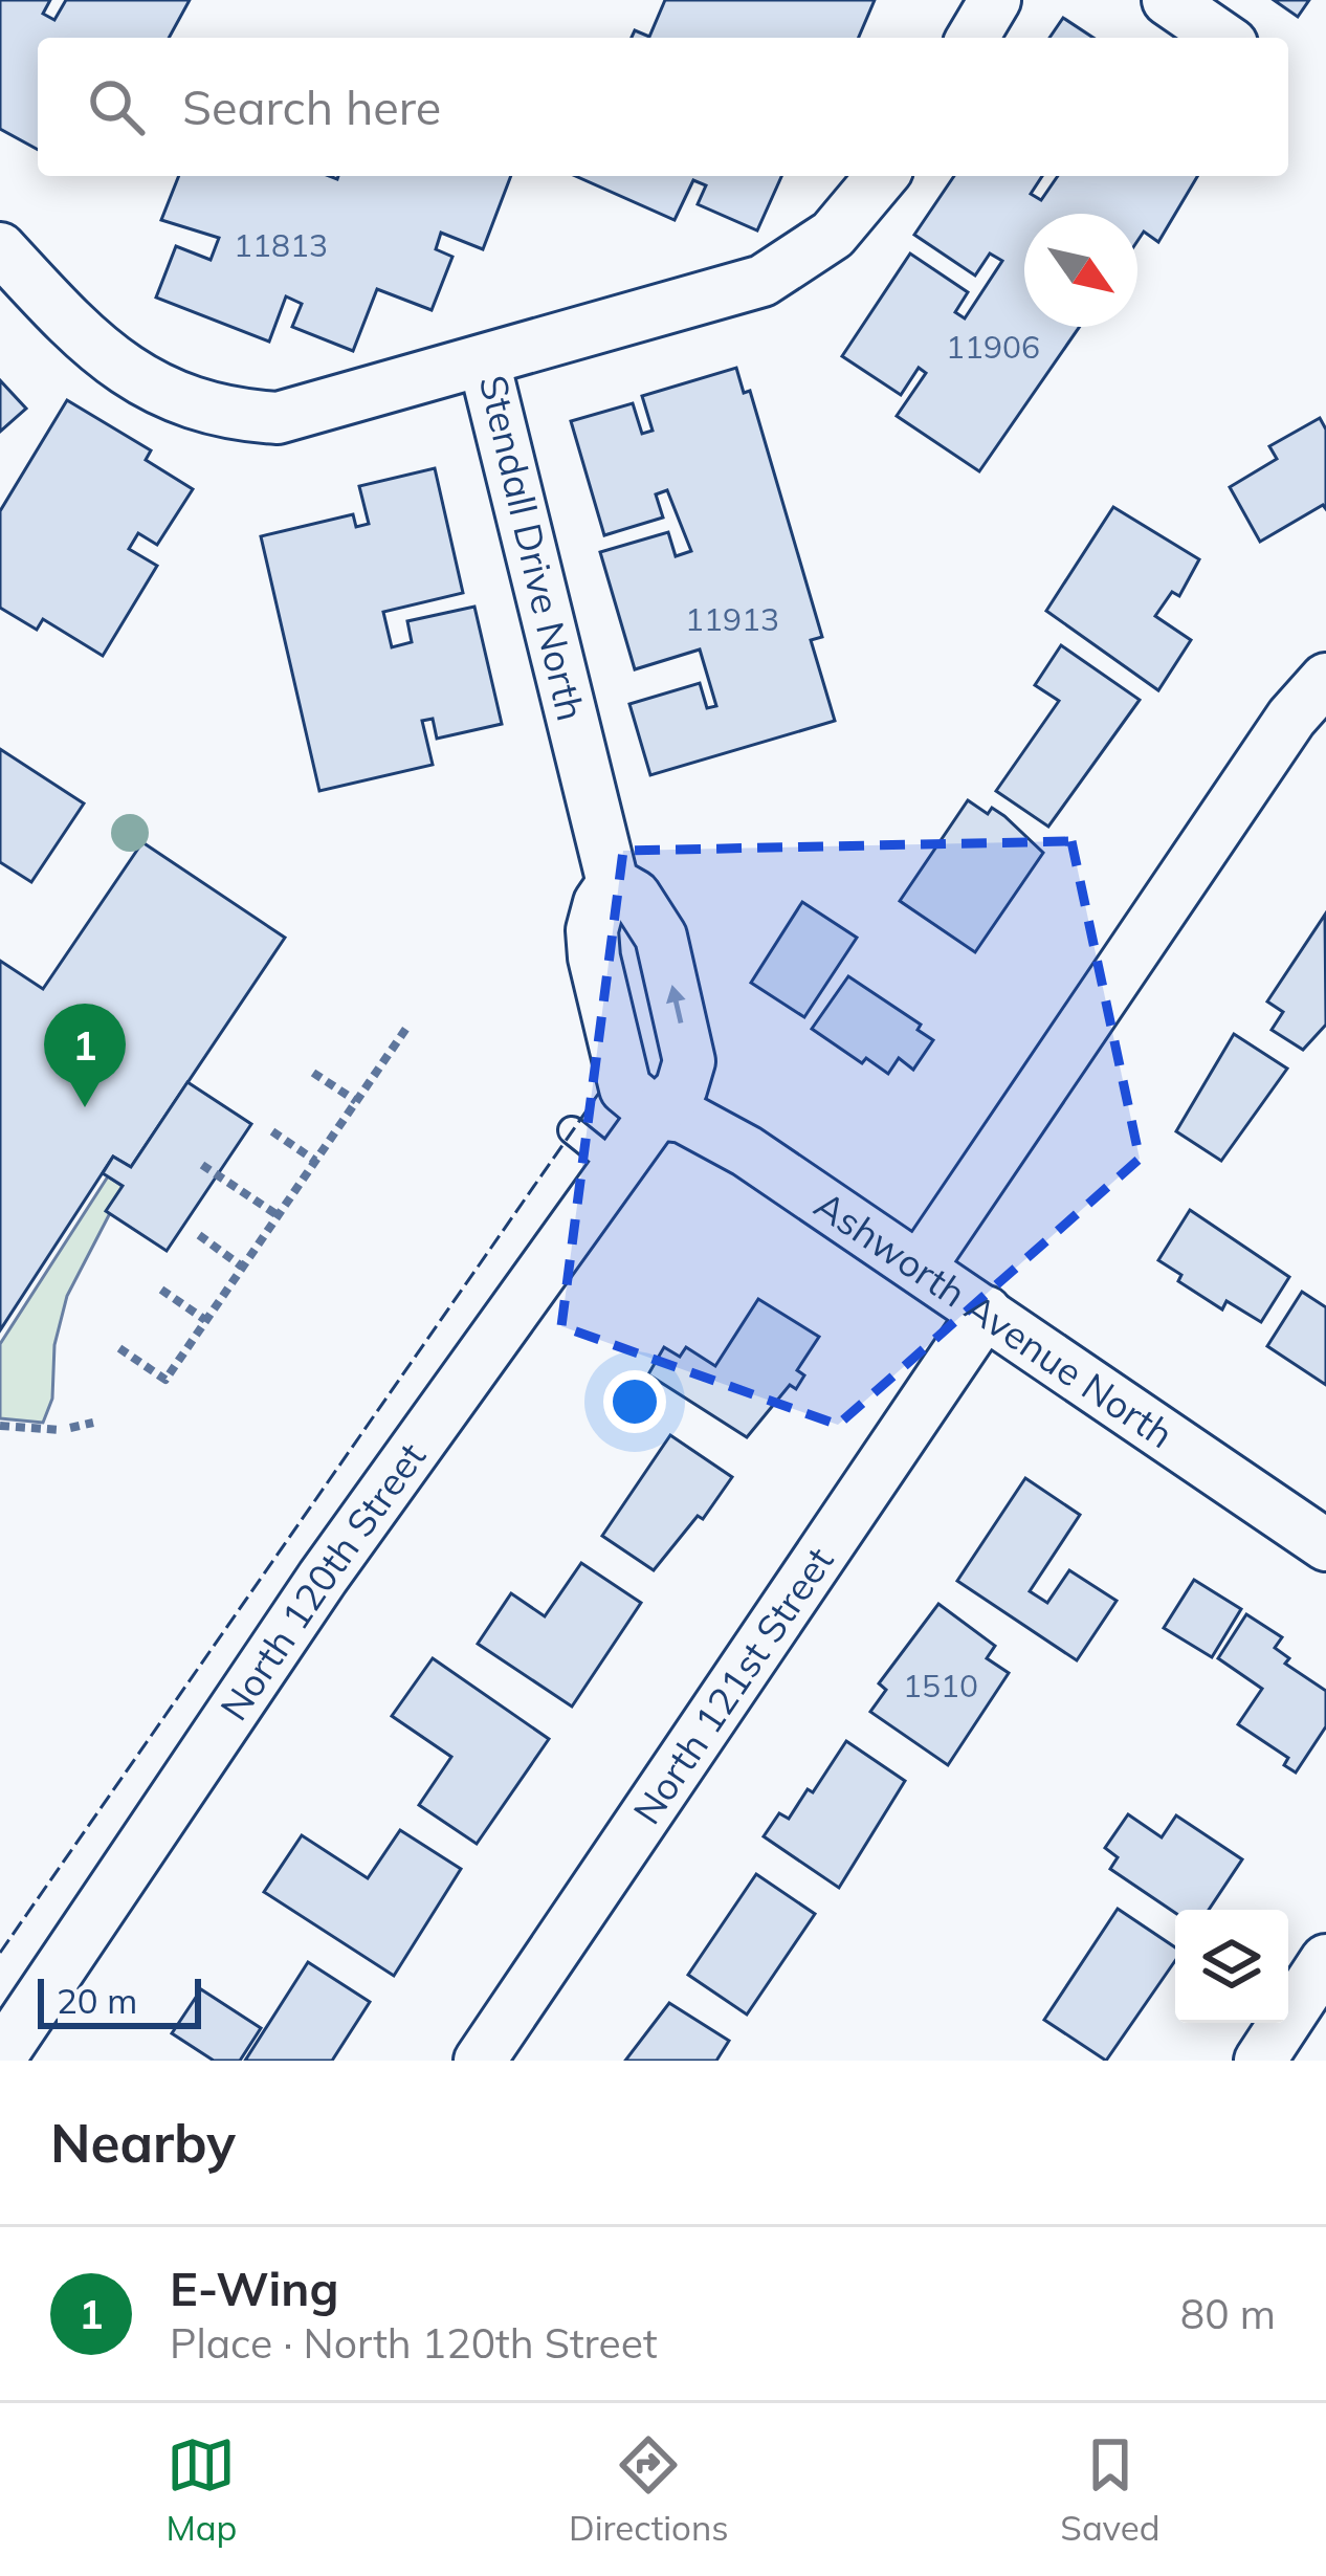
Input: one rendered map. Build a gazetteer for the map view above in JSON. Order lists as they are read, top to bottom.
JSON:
{
  "streets": {
    "street": [
      "Stendall Drive North",
      "Ashworth Avenue North",
      "North 120th Street",
      "North 121st Street"
    ]
  },
  "crossings": [
    ["Ashworth Avenue North", "North 120th Street"],
    ["Ashworth Avenue North", "North 121st Street"]
  ],
  "house_numbers": [
    "11813",
    "11906",
    "11913",
    "1510"
  ],
  "scale_bar": "20 m",
  "north": "bottom right",
  "page": {
    "search": "Search here",
    "pins": "1",
    "scale": "20 m",
    "heading": "Nearby",
    "list": [
      {
        "mark": "1",
        "name": "E-Wing",
        "note": "Place · North 120th Street",
        "value": "80 m"
      }
    ],
    "nav": ["Map", "Directions", "Saved"]
  }
}
